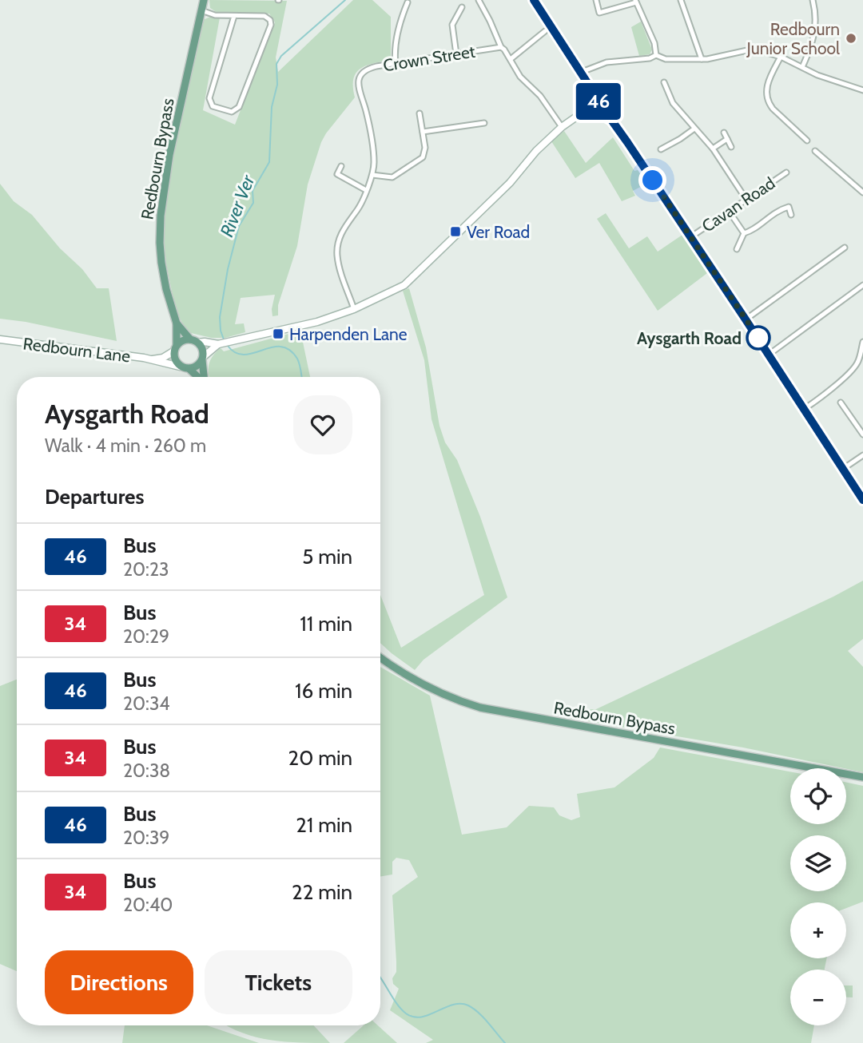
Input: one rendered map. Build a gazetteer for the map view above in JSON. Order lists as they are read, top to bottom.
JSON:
{
  "streets": {
    "main road": ["Redbourn Bypass"],
    "street": ["Crown Street", "Cavan Road", "Redbourn Lane"]
  },
  "crossings": [
    ["Redbourn Bypass", "Redbourn Lane"]
  ],
  "water": ["River Ver"],
  "places": {
    "other": ["Redbourn Junior School", "Aysgarth Road"],
    "transit": ["Ver Road", "Harpenden Lane"]
  },
  "lines": ["bus line 46"],
  "page": {
    "on_map": "46",
    "heading": [
      ["Aysgarth Road", "Walk · 4 min · 260 m"],
      "Departures"
    ],
    "list": [
      {
        "mark": "46",
        "name": "Bus",
        "note": "20:23",
        "value": "5 min"
      },
      {
        "mark": "34",
        "name": "Bus",
        "note": "20:29",
        "value": "11 min"
      },
      {
        "mark": "46",
        "name": "Bus",
        "note": "20:34",
        "value": "16 min"
      },
      {
        "mark": "34",
        "name": "Bus",
        "note": "20:38",
        "value": "20 min"
      },
      {
        "mark": "46",
        "name": "Bus",
        "note": "20:39",
        "value": "21 min"
      },
      {
        "mark": "34",
        "name": "Bus",
        "note": "20:40",
        "value": "22 min"
      }
    ],
    "map_buttons": ["+", "−"],
    "buttons": ["Directions", "Tickets"]
  }
}
